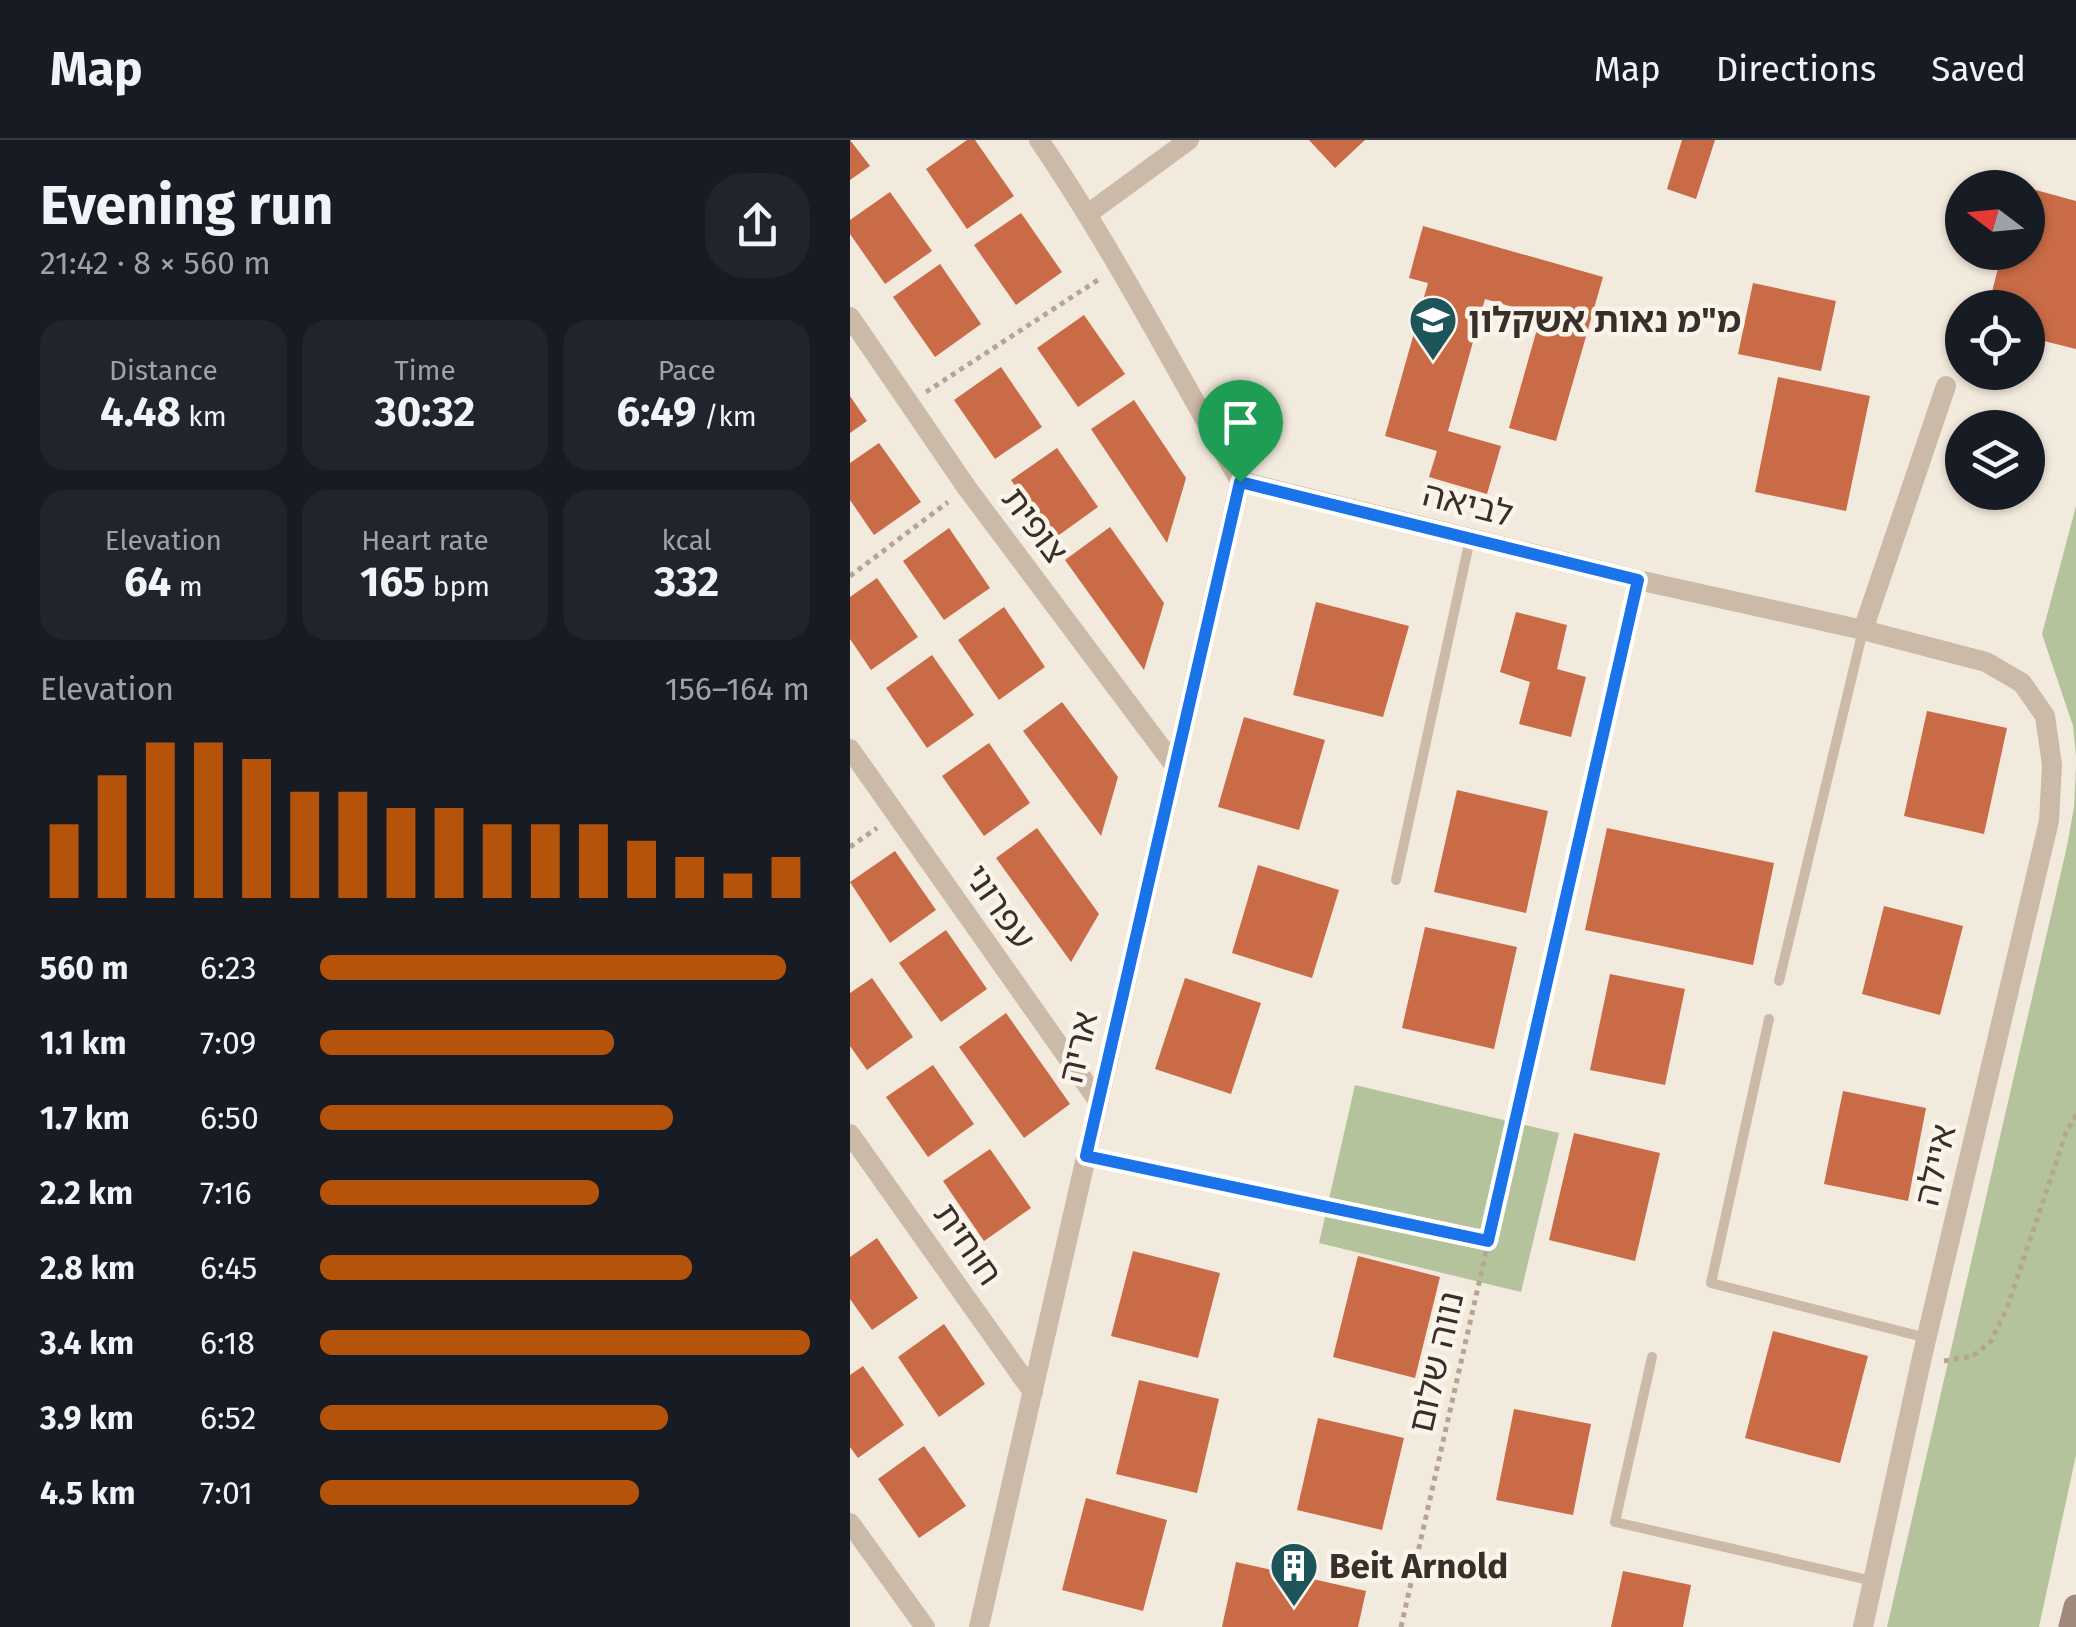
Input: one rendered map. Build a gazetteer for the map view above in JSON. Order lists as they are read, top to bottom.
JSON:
{
  "streets": {
    "street": [
      "לביאה",
      "צופית",
      "עפרוני",
      "אריה",
      "איילה",
      "חוחית"
    ],
    "path": ["נווה שלום"]
  },
  "crossings": [
    ["לביאה", "אריה"],
    ["לביאה", "איילה"],
    ["לביאה", "נווה שלום"],
    ["צופית", "אריה"],
    ["עפרוני", "אריה"],
    ["אריה", "חוחית"]
  ],
  "places": {
    "school or university": ["מ\"מ נאות אשקלון"],
    "building": ["Beit Arnold"]
  },
  "north": "left",
  "page": {
    "header": "Map",
    "nav": ["Map", "Directions", "Saved"],
    "heading": ["Evening run", "21:42 · 8 × 560 m"],
    "stats": [
      ["Distance", "4.48 km"],
      ["Time", "30:32"],
      ["Pace", "6:49 /km"],
      ["Elevation", "64 m"],
      ["Heart rate", "165 bpm"],
      ["kcal", "332"]
    ],
    "chart": ["Elevation", "156–164 m"],
    "list": [
      {
        "name": "560 m",
        "note": "6:23"
      },
      {
        "name": "1.1 km",
        "note": "7:09"
      },
      {
        "name": "1.7 km",
        "note": "6:50"
      },
      {
        "name": "2.2 km",
        "note": "7:16"
      },
      {
        "name": "2.8 km",
        "note": "6:45"
      },
      {
        "name": "3.4 km",
        "note": "6:18"
      },
      {
        "name": "3.9 km",
        "note": "6:52"
      },
      {
        "name": "4.5 km",
        "note": "7:01"
      }
    ]
  }
}
